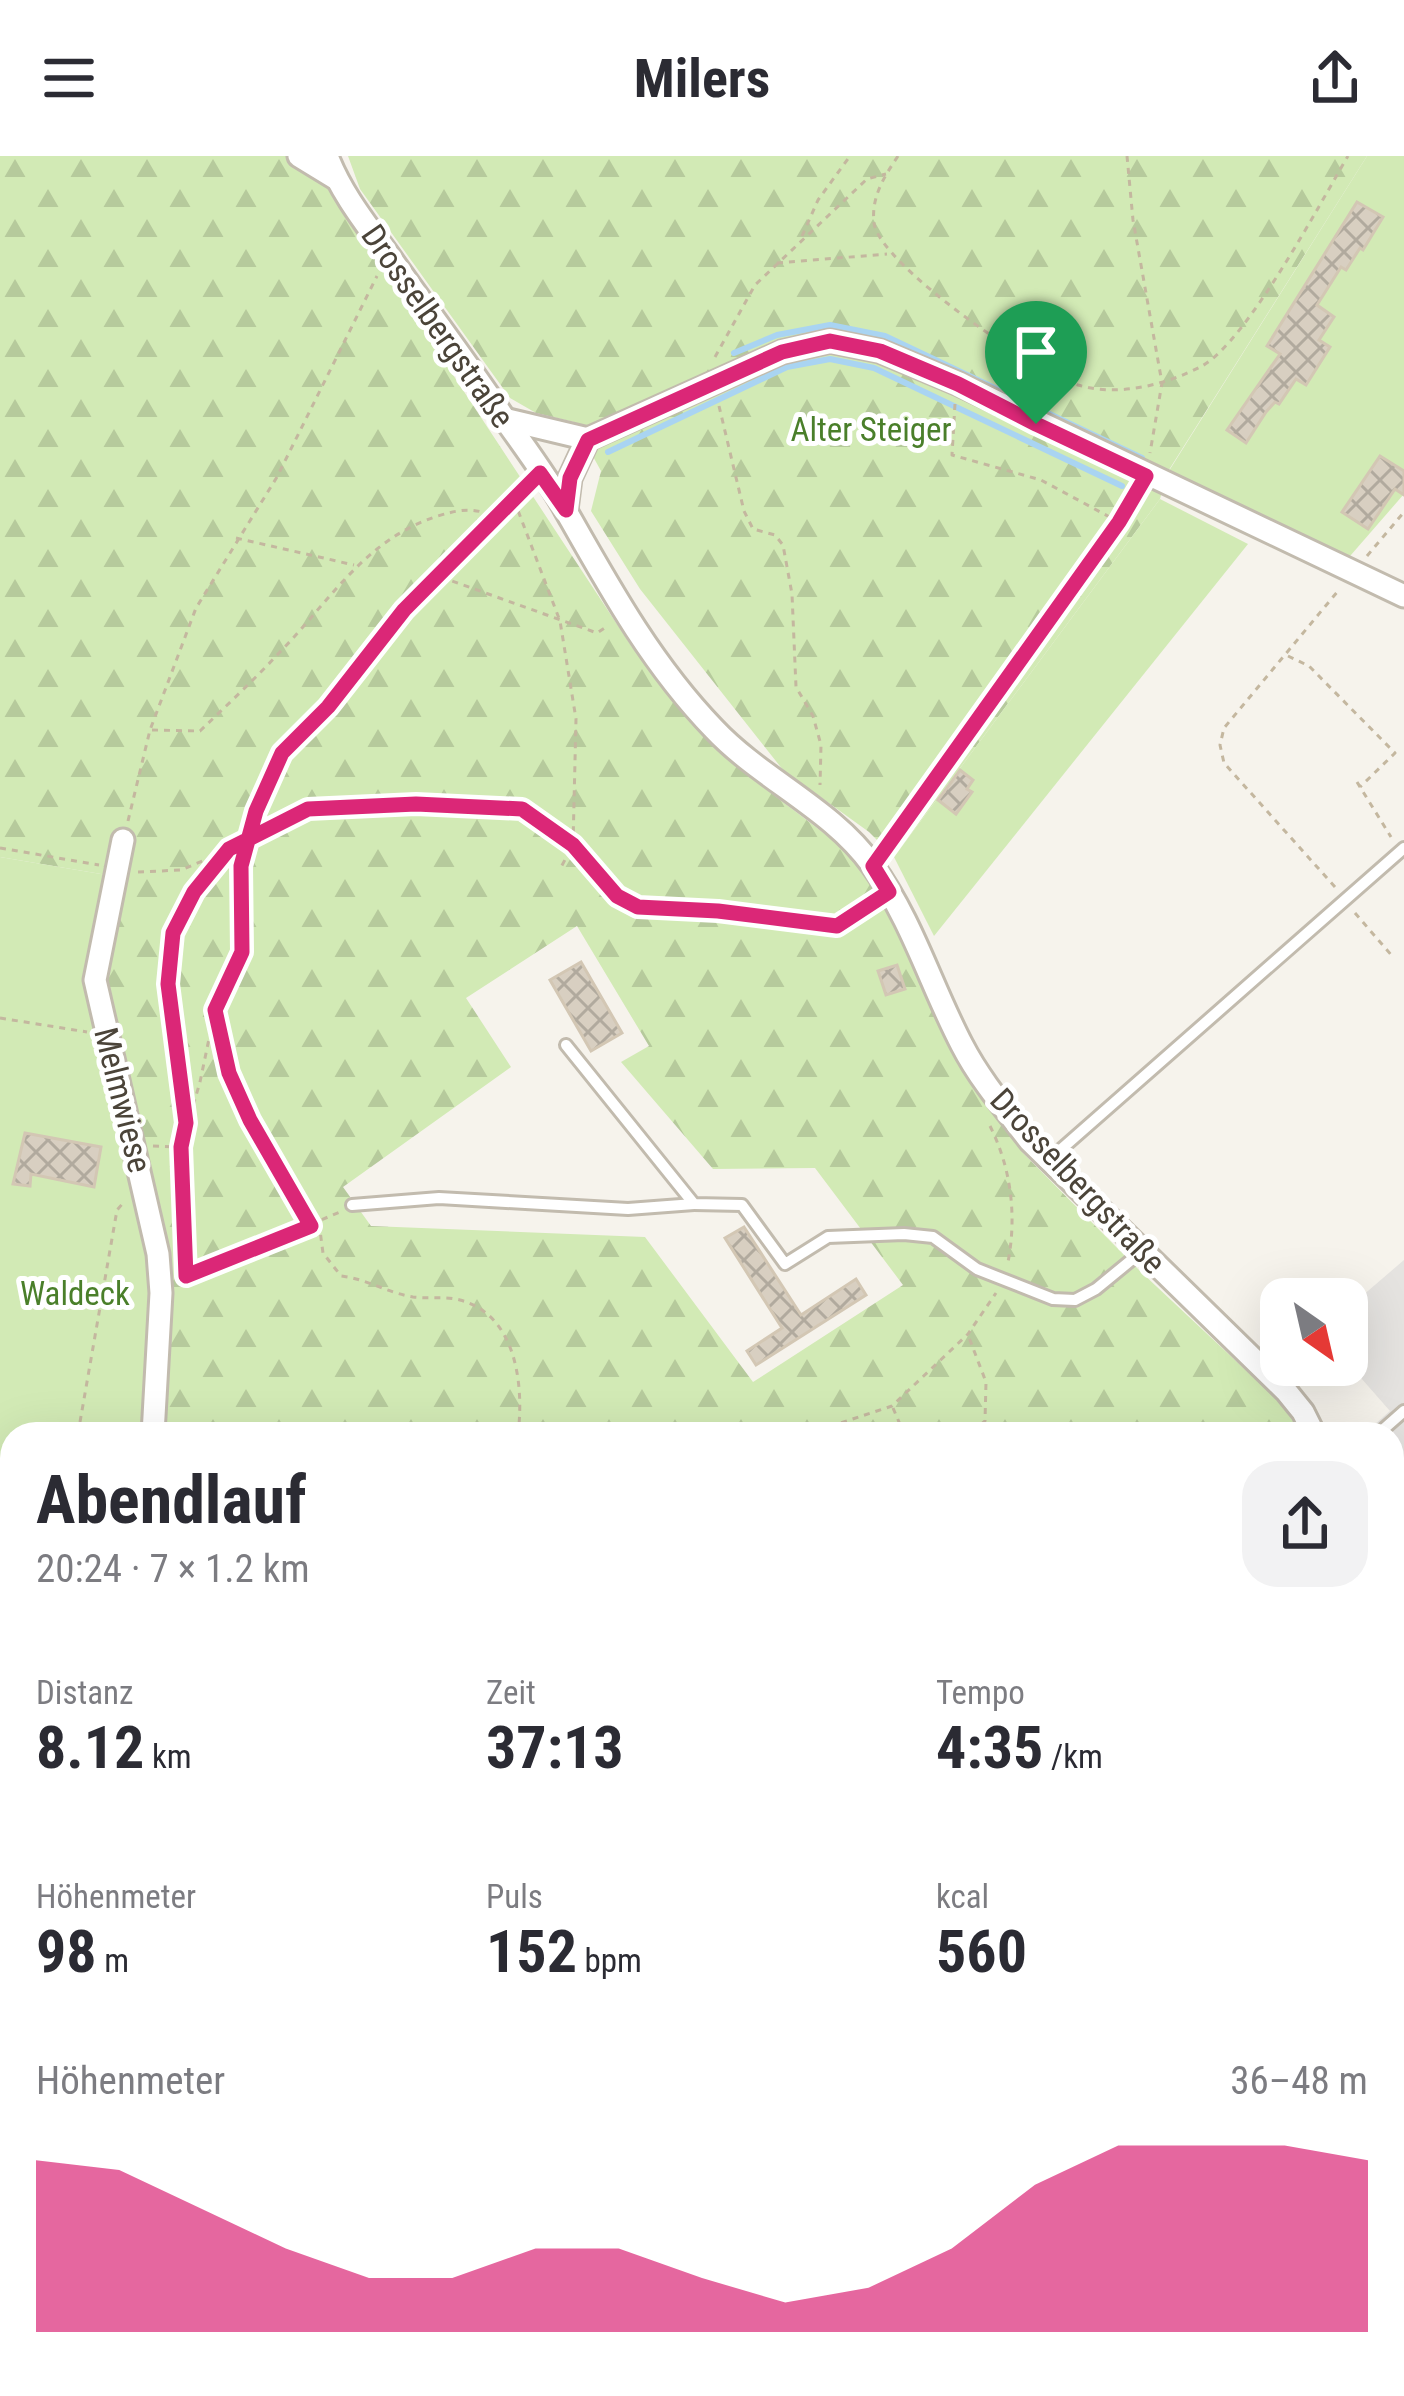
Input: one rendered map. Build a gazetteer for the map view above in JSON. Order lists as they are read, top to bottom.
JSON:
{
  "streets": {
    "street": ["Drosselbergstraße", "Melmwiese"]
  },
  "parks": ["Alter Steiger", "Waldeck"],
  "north": "bottom right",
  "page": {
    "header": "Milers",
    "heading": ["Abendlauf", "20:24 · 7 × 1.2 km"],
    "stats": [
      ["Distanz", "8.12 km"],
      ["Zeit", "37:13"],
      ["Tempo", "4:35 /km"],
      ["Höhenmeter", "98 m"],
      ["Puls", "152 bpm"],
      ["kcal", "560"]
    ],
    "chart": ["Höhenmeter", "36–48 m"]
  }
}
